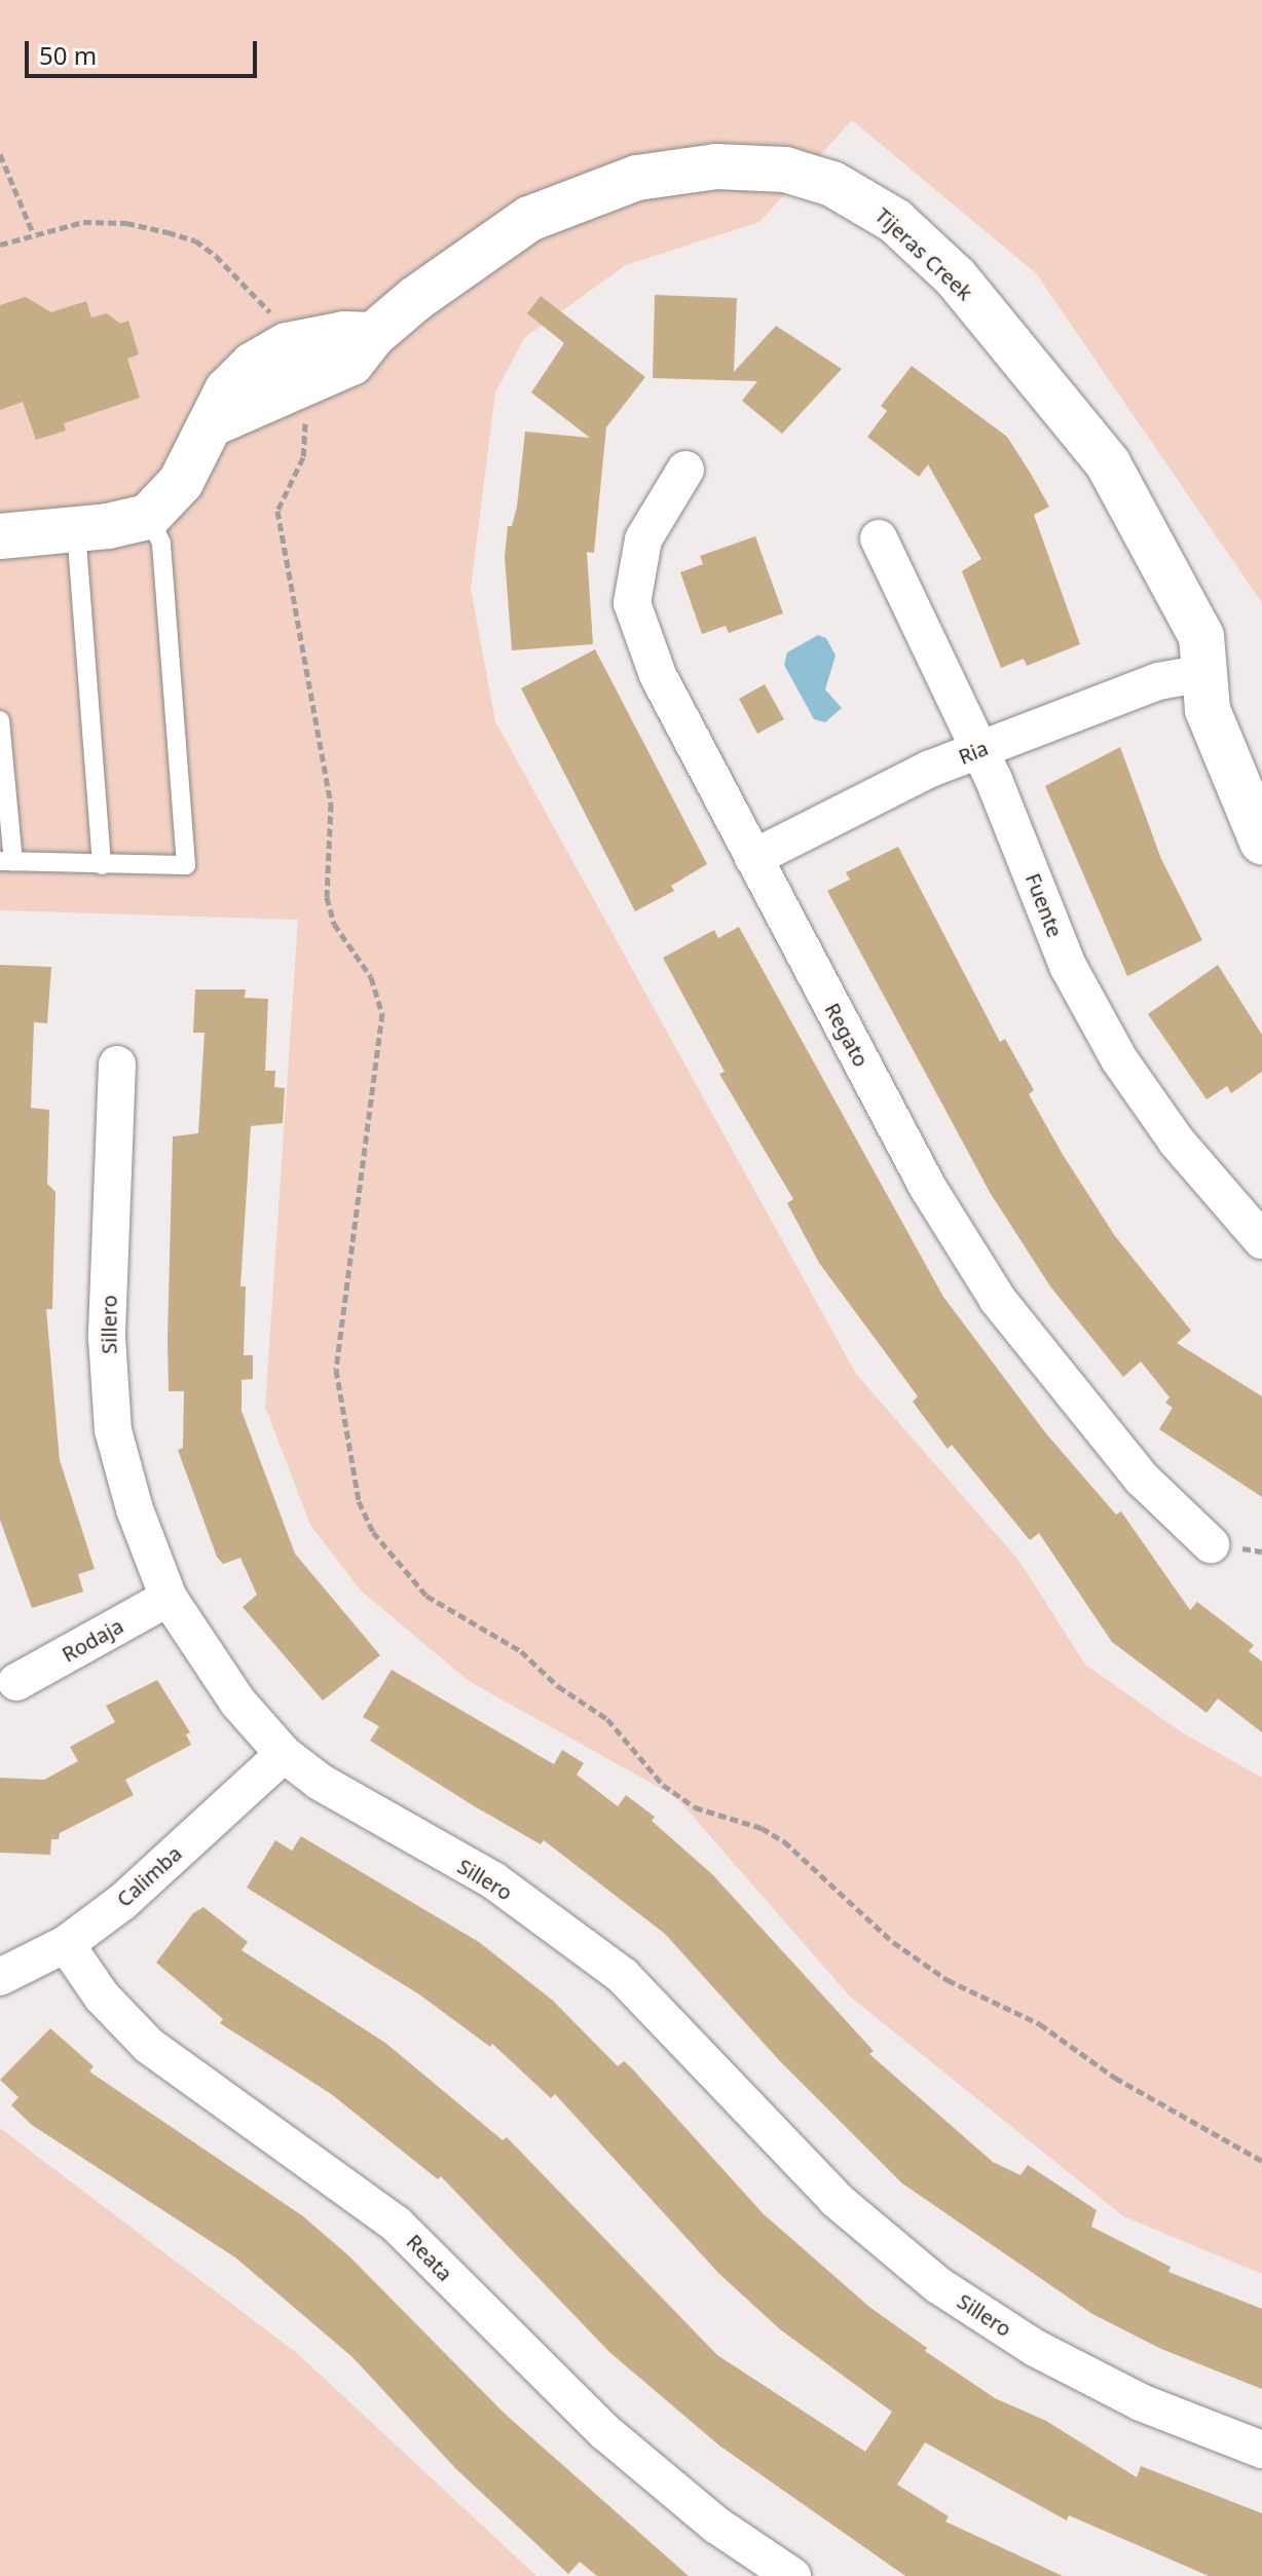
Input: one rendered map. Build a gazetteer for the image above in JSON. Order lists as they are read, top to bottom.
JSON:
{
  "streets": {
    "street": [
      "Tijeras Creek",
      "Ria",
      "Fuente",
      "Regato",
      "Sillero",
      "Rodaja",
      "Calimba",
      "Reata"
    ]
  },
  "crossings": [
    ["Tijeras Creek", "Ria"],
    ["Ria", "Fuente"],
    ["Ria", "Regato"],
    ["Sillero", "Rodaja"],
    ["Sillero", "Calimba"],
    ["Calimba", "Reata"]
  ],
  "scale_bar": "50 m"
}
